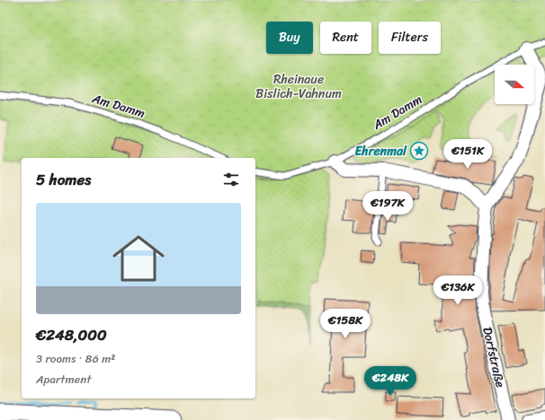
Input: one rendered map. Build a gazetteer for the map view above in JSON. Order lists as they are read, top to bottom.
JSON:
{
  "streets": {
    "street": ["Dorfstraße"],
    "lane": ["Am Damm"]
  },
  "parks": ["Rheinaue Bislich-Vahnum"],
  "places": {
    "place": ["Ehrenmal"]
  },
  "north": "right",
  "page": {
    "chip": ["Buy", "Rent", "Filters"],
    "price": [
      "€151K",
      "€197K",
      "€136K",
      "€158K",
      "€248K"
    ],
    "heading": "5 homes",
    "list": [
      {
        "name": "€248,000",
        "note": "3 rooms · 86 m² · Apartment"
      }
    ]
  }
}
